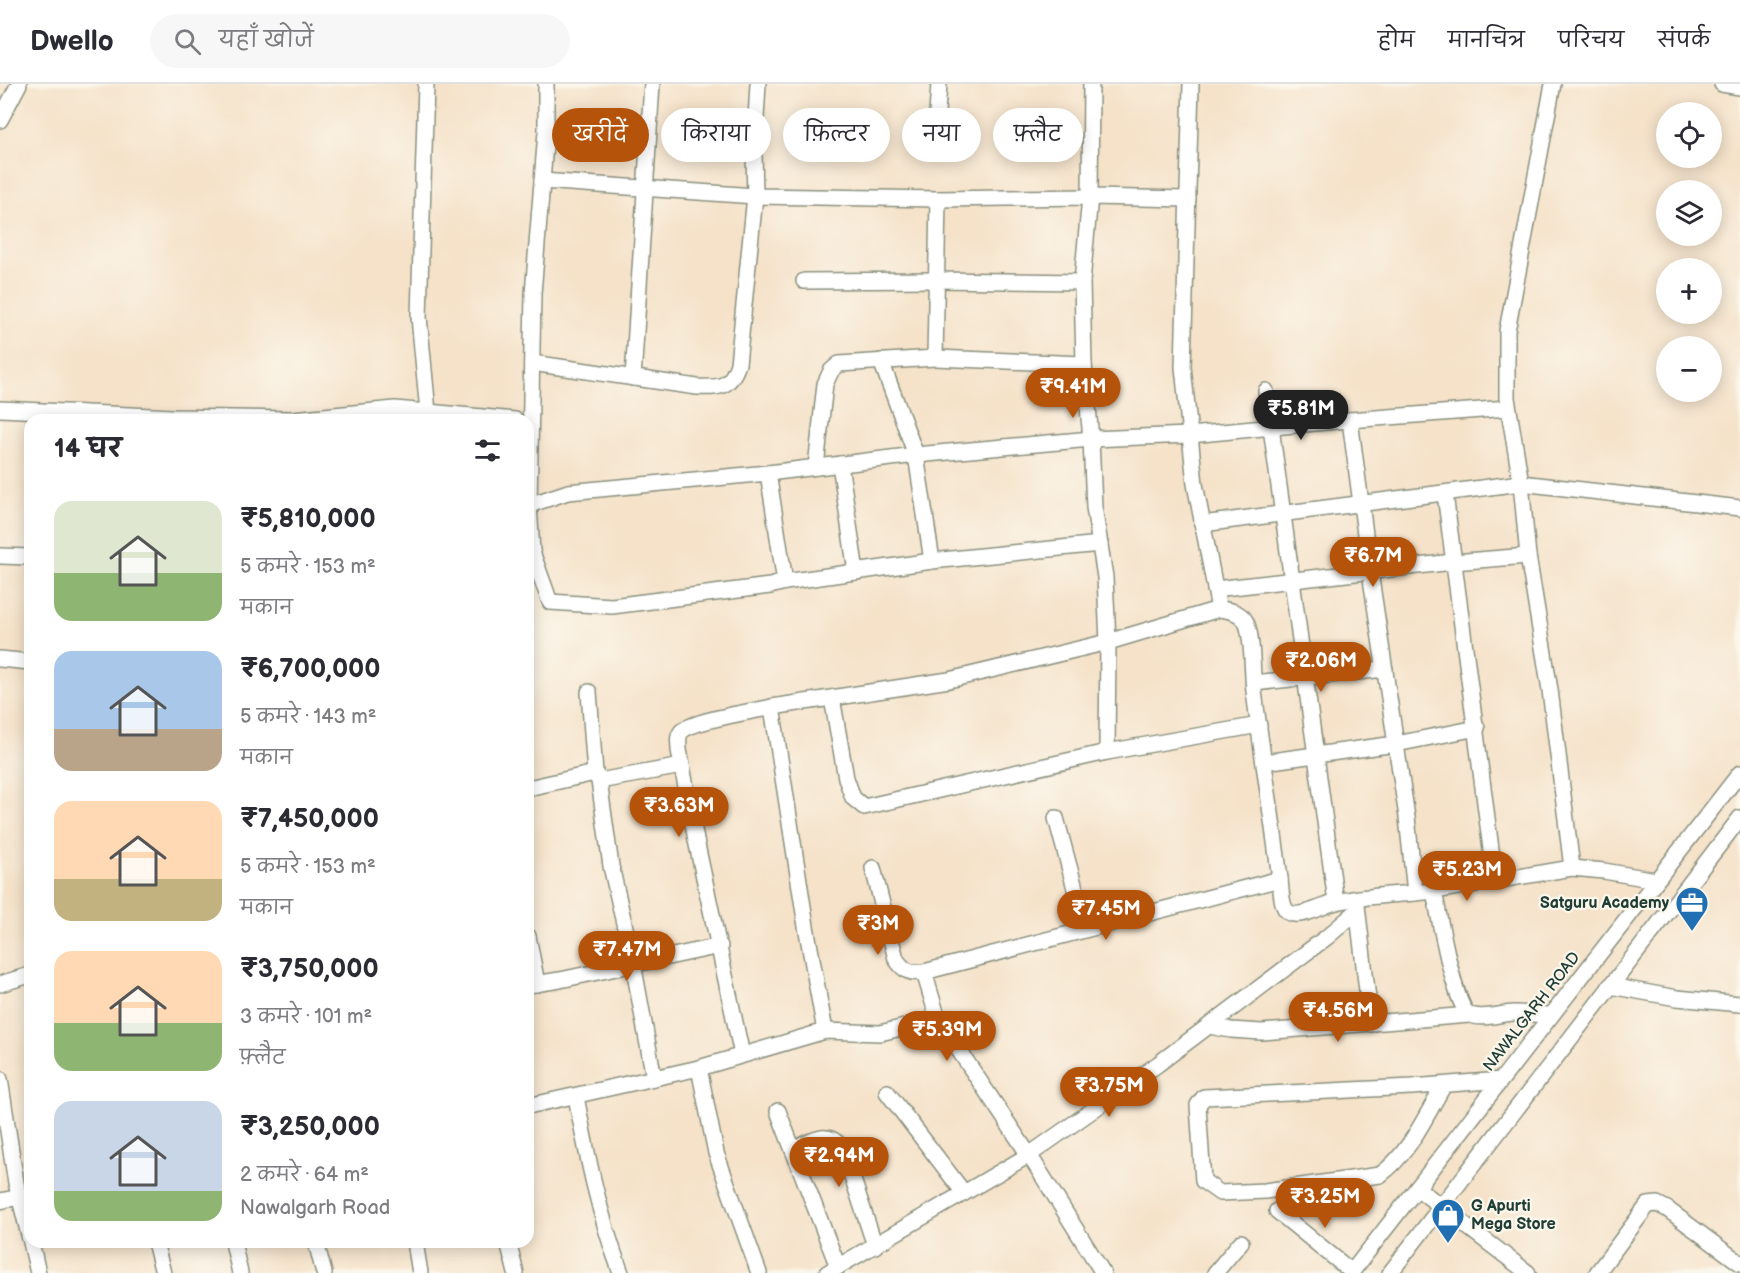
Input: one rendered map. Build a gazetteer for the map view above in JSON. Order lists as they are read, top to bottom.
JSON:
{
  "streets": {
    "street": ["NAWALGARH ROAD"]
  },
  "places": {
    "office": ["Satguru Academy"],
    "shop": ["G Apurti Mega Store"]
  },
  "page": {
    "header": "Dwello",
    "search": "यहाँ खोजें",
    "nav": [
      "होम",
      "मानचित्र",
      "परिचय",
      "संपर्क"
    ],
    "map_buttons": ["+", "−"],
    "chip": [
      "खरीदें",
      "किराया",
      "फ़िल्टर",
      "नया",
      "फ़्लैट"
    ],
    "price": [
      "₹9.41M",
      "₹5.81M",
      "₹6.7M",
      "₹2.06M",
      "₹3.63M",
      "₹5.23M",
      "₹7.45M",
      "₹3M",
      "₹7.47M",
      "₹4.56M",
      "₹5.39M",
      "₹3.75M",
      "₹2.94M",
      "₹3.25M"
    ],
    "heading": "14 घर",
    "list": [
      {
        "name": "₹5,810,000",
        "note": "5 कमरे · 153 m² · मकान"
      },
      {
        "name": "₹6,700,000",
        "note": "5 कमरे · 143 m² · मकान"
      },
      {
        "name": "₹7,450,000",
        "note": "5 कमरे · 153 m² · मकान"
      },
      {
        "name": "₹3,750,000",
        "note": "3 कमरे · 101 m² · फ़्लैट"
      },
      {
        "name": "₹3,250,000",
        "note": "2 कमरे · 64 m² · Nawalgarh Road"
      }
    ]
  }
}
